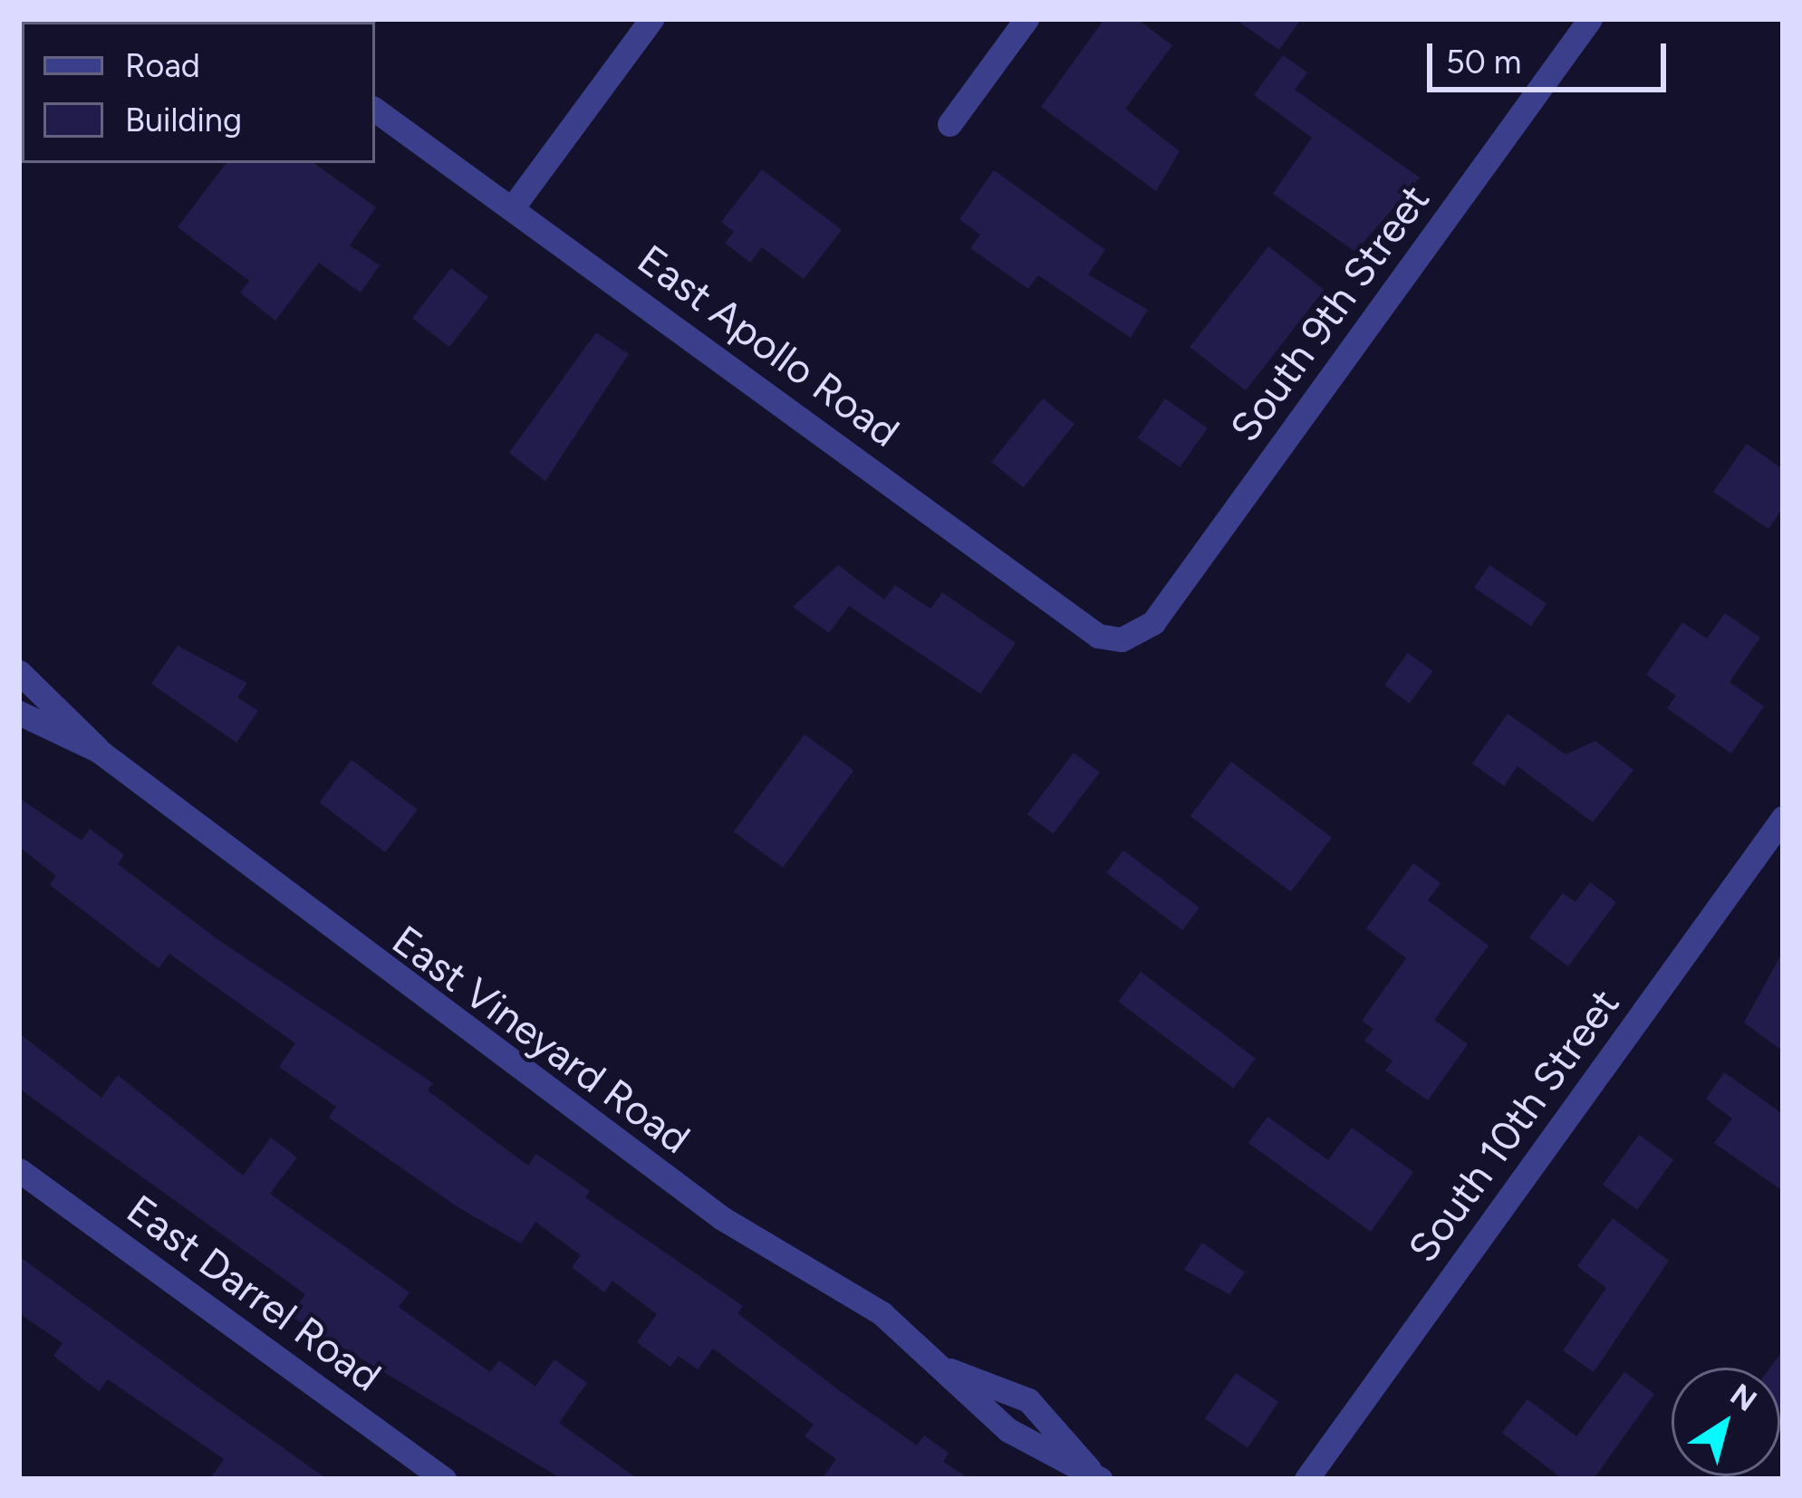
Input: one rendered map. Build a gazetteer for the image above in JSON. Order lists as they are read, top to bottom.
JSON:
{
  "streets": {
    "street": [
      "South 9th Street",
      "East Apollo Road",
      "East Vineyard Road",
      "South 10th Street",
      "East Darrel Road"
    ]
  },
  "crossings": [
    ["South 9th Street", "East Apollo Road"]
  ],
  "legend": ["Road", "Building"],
  "scale_bar": "50 m",
  "north": "top right"
}
